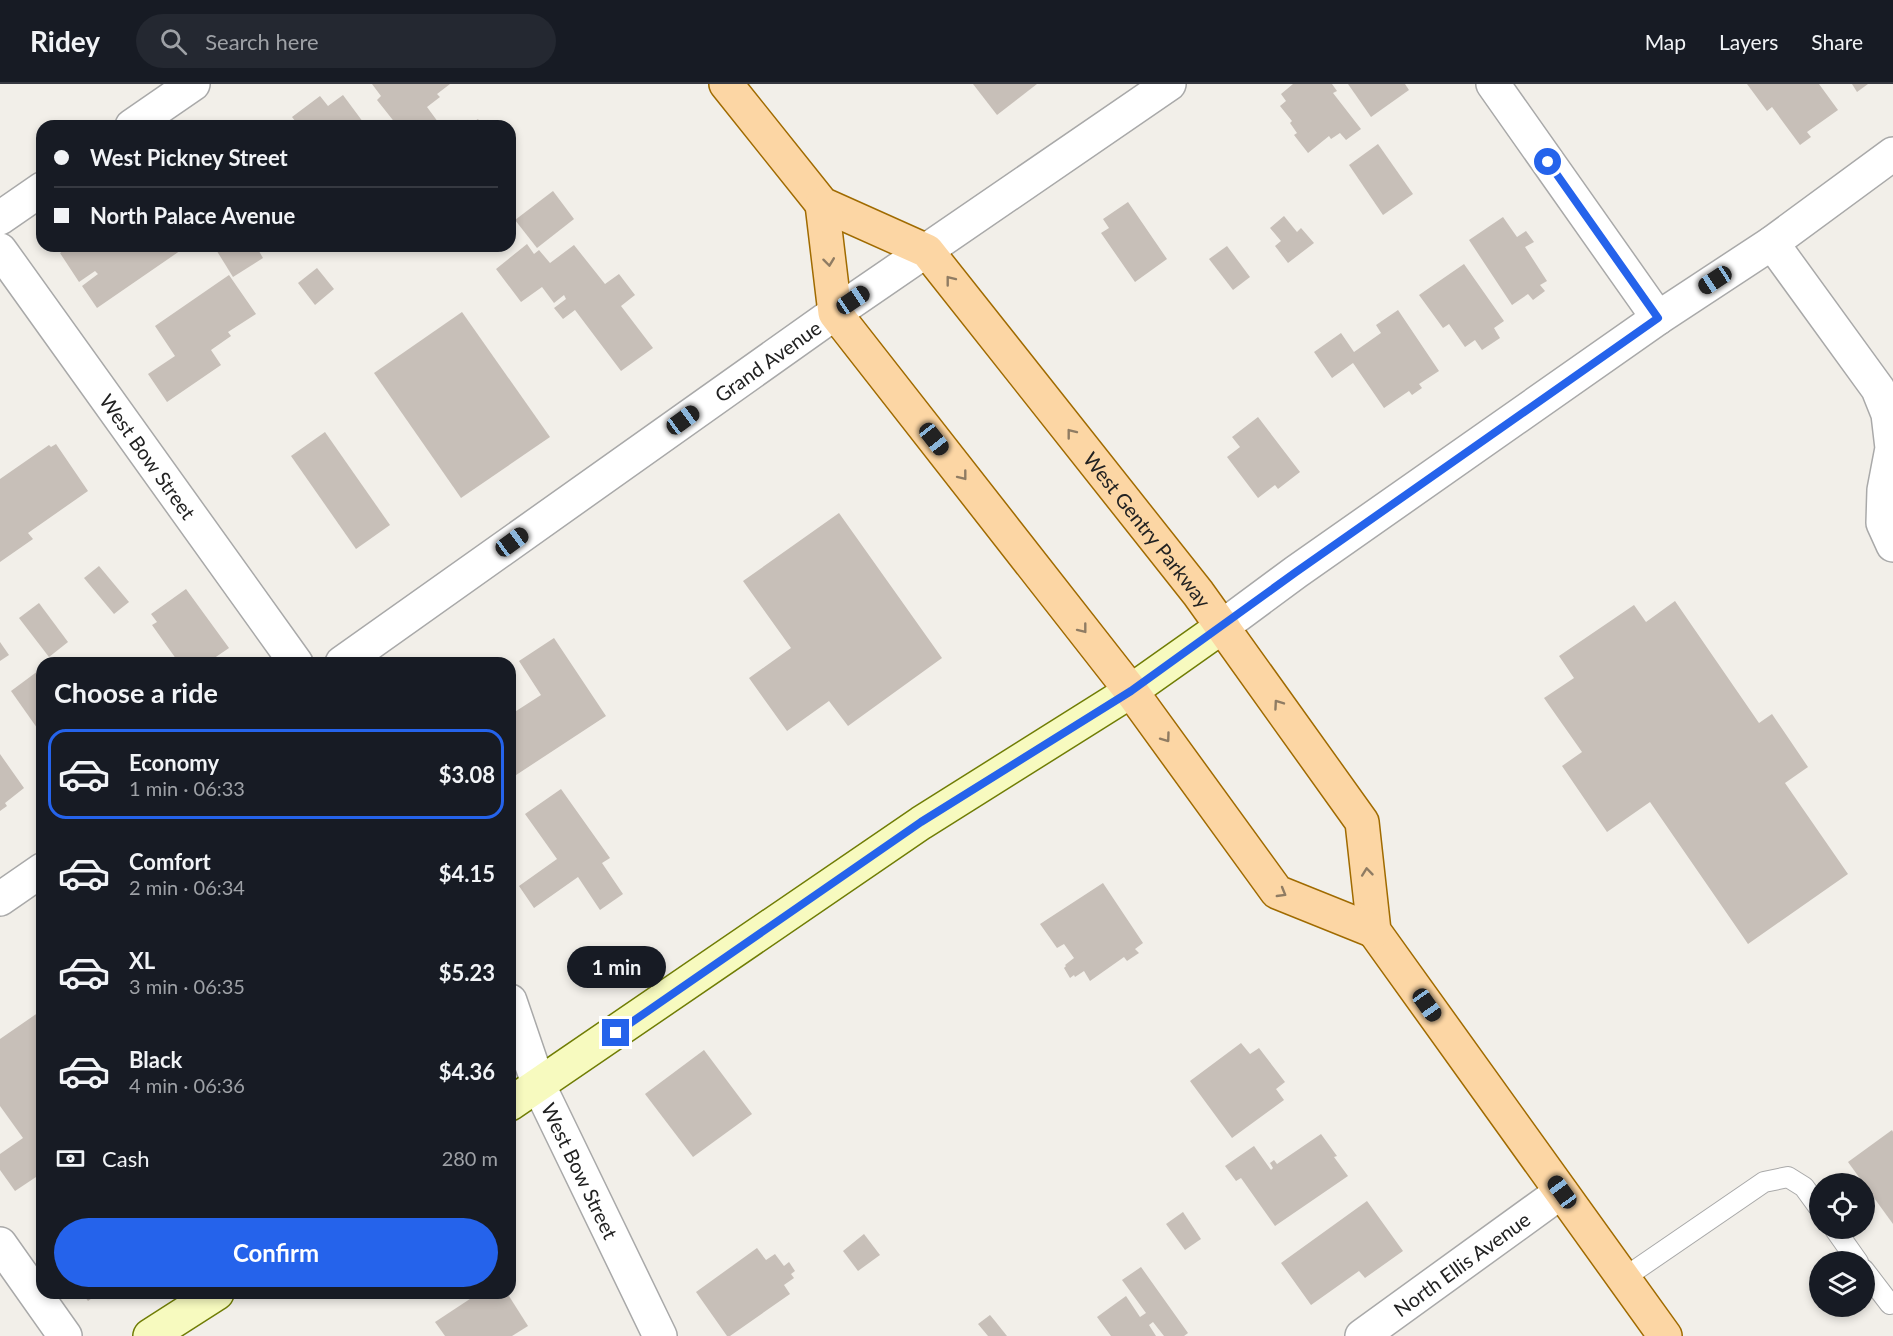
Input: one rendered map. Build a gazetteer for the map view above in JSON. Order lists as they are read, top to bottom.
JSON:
{
  "streets": {
    "main road": ["West Gentry Parkway"],
    "street": ["Grand Avenue", "West Bow Street", "North Ellis Avenue"]
  },
  "crossings": [
    ["Grand Avenue", "West Gentry Parkway"],
    ["West Gentry Parkway", "North Ellis Avenue"]
  ],
  "page": {
    "header": "Ridey",
    "search": "Search here",
    "nav": ["Map", "Layers", "Share"],
    "banner": ["West Pickney Street", "North Palace Avenue"],
    "heading": "Choose a ride",
    "list": [
      {
        "name": "Economy",
        "note": "1 min · 06:33",
        "value": "$3.08"
      },
      {
        "name": "Comfort",
        "note": "2 min · 06:34",
        "value": "$4.15"
      },
      {
        "name": "XL",
        "note": "3 min · 06:35",
        "value": "$5.23"
      },
      {
        "name": "Black",
        "note": "4 min · 06:36",
        "value": "$4.36"
      }
    ],
    "bubble": "1 min",
    "pay": ["Cash", "280 m"],
    "buttons": "Confirm"
  }
}
